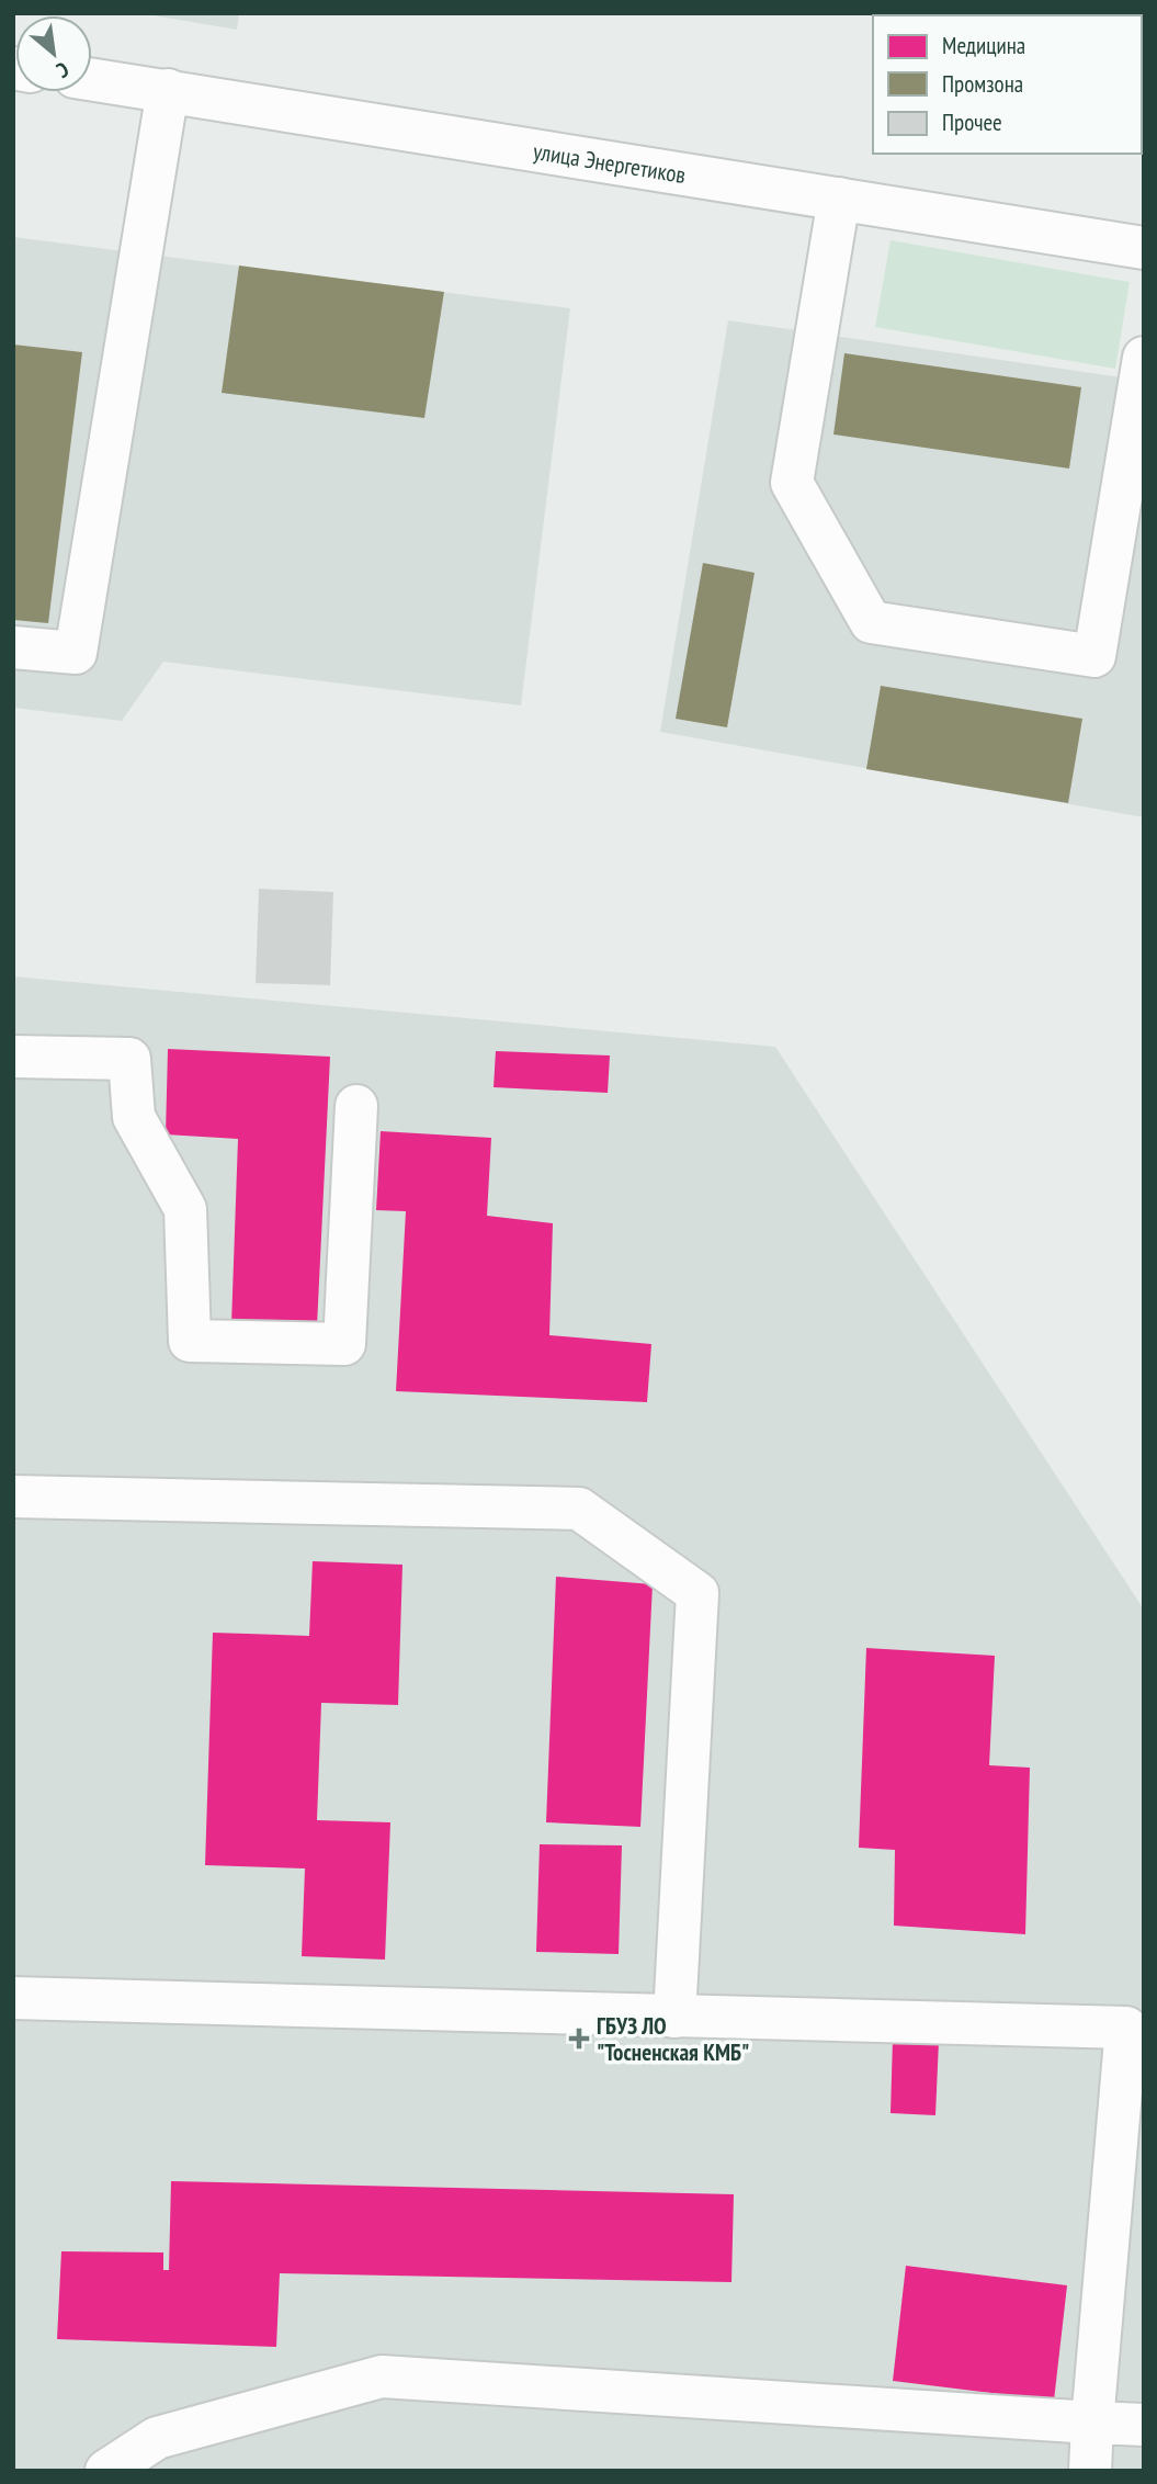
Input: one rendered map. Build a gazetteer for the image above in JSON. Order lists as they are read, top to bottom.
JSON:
{
  "streets": {
    "street": ["улица Энергетиков"]
  },
  "places": {
    "health": ["ГБУЗ ЛО \"Тосненская КМБ\""]
  },
  "legend": ["Медицина", "Промзона", "Прочее"],
  "north": "bottom right"
}
